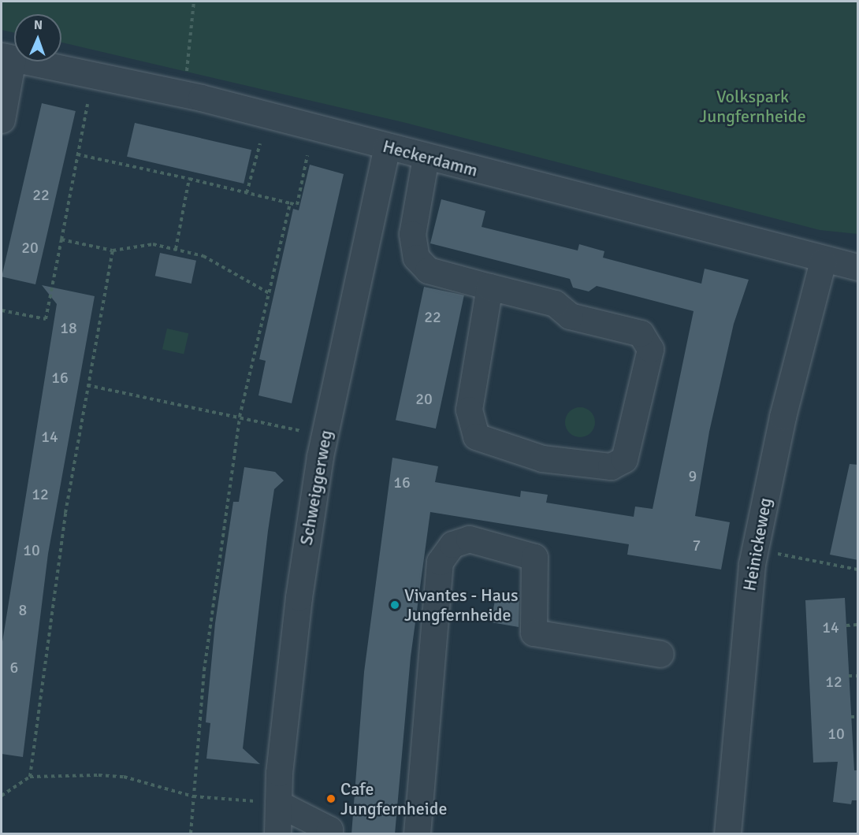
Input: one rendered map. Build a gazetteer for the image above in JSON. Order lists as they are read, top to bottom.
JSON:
{
  "streets": {
    "street": ["Heckerdamm", "Schweiggerweg", "Heinickeweg"]
  },
  "crossings": [
    ["Heckerdamm", "Schweiggerweg"],
    ["Heckerdamm", "Heinickeweg"]
  ],
  "parks": ["Volkspark Jungfernheide"],
  "places": ["Vivantes - Haus Jungfernheide", "Cafe Jungfernheide"],
  "house_numbers": [
    "22",
    "20",
    "22",
    "18",
    "16",
    "20",
    "14",
    "9",
    "16",
    "12",
    "7",
    "10",
    "8",
    "14",
    "6",
    "12",
    "10"
  ],
  "north": "top"
}
